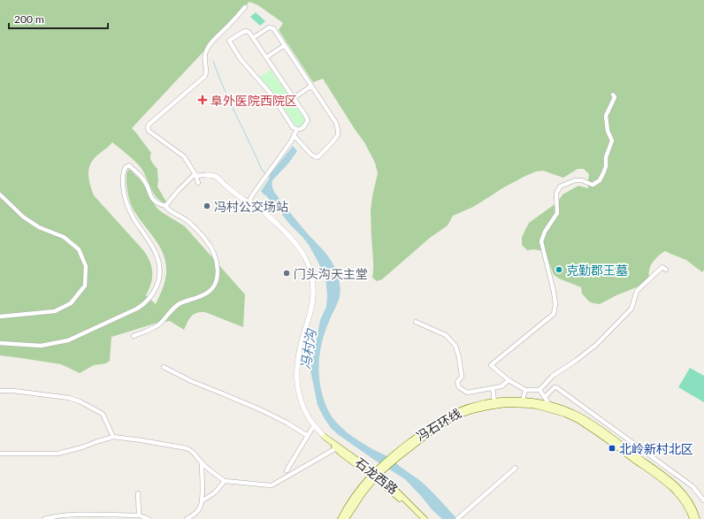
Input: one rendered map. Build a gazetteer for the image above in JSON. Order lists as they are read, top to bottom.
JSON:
{
  "streets": {
    "main road": ["冯石环线", "石龙西路"]
  },
  "crossings": [
    ["冯石环线", "石龙西路"]
  ],
  "water": ["冯村沟"],
  "places": {
    "health": ["阜外医院西院区"],
    "other": ["冯村公交场站", "克勤郡王墓", "门头沟天主堂"],
    "transit": ["北岭新村北区"]
  },
  "scale_bar": "200 m"
}
